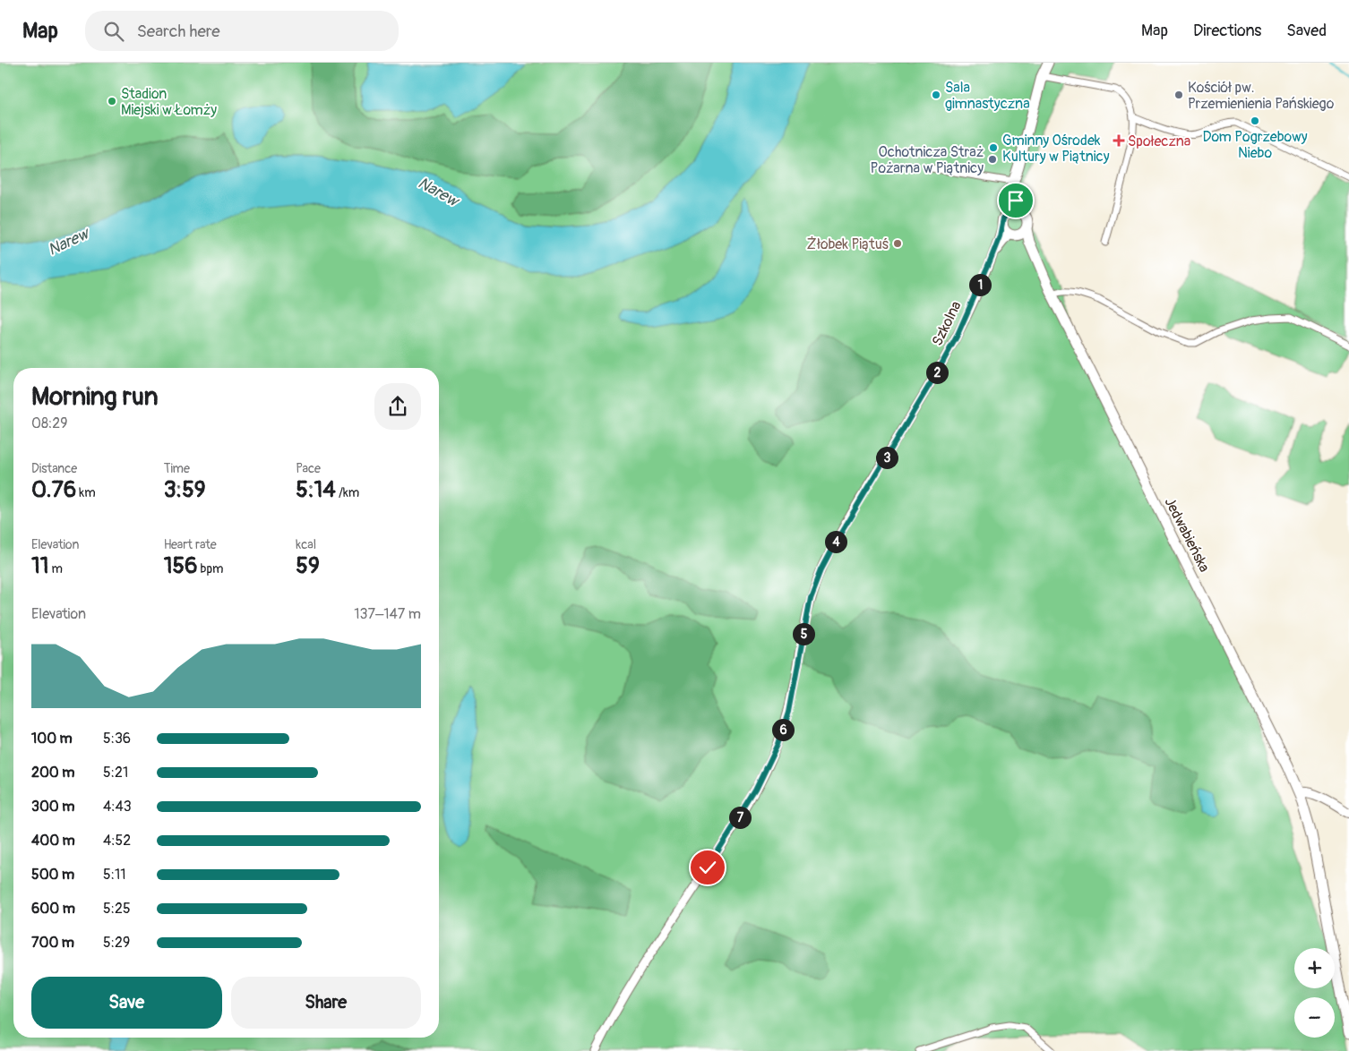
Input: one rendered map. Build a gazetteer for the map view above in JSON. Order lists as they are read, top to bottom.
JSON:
{
  "streets": {
    "main road": ["Jedwabieńska"],
    "street": ["Szkolna"]
  },
  "crossings": [
    ["Szkolna", "Jedwabieńska"]
  ],
  "water": ["Narew"],
  "places": {
    "other": [
      "Sala gimnastyczna",
      "Kościół pw. Przemienienia Pańskiego",
      "Stadion Miejski w Łomży",
      "Dom Pogrzebowy Niebo",
      "Gminny Ośrodek Kultury w Piątnicy",
      "Ochotnicza Straż Pożarna w Piątnicy",
      "Żłobek Piątuś"
    ],
    "health": ["Społeczna"]
  },
  "page": {
    "header": "Map",
    "search": "Search here",
    "nav": ["Map", "Directions", "Saved"],
    "pins": [
      "1",
      "2",
      "3",
      "4",
      "5",
      "6",
      "7"
    ],
    "heading": ["Morning run", "08:29"],
    "stats": [
      ["Distance", "0.76 km"],
      ["Time", "3:59"],
      ["Pace", "5:14 /km"],
      ["Elevation", "11 m"],
      ["Heart rate", "156 bpm"],
      ["kcal", "59"]
    ],
    "chart": ["Elevation", "137–147 m"],
    "list": [
      {
        "name": "100 m",
        "note": "5:36"
      },
      {
        "name": "200 m",
        "note": "5:21"
      },
      {
        "name": "300 m",
        "note": "4:43"
      },
      {
        "name": "400 m",
        "note": "4:52"
      },
      {
        "name": "500 m",
        "note": "5:11"
      },
      {
        "name": "600 m",
        "note": "5:25"
      },
      {
        "name": "700 m",
        "note": "5:29"
      }
    ],
    "map_buttons": ["+", "−"],
    "buttons": ["Save", "Share"]
  }
}
